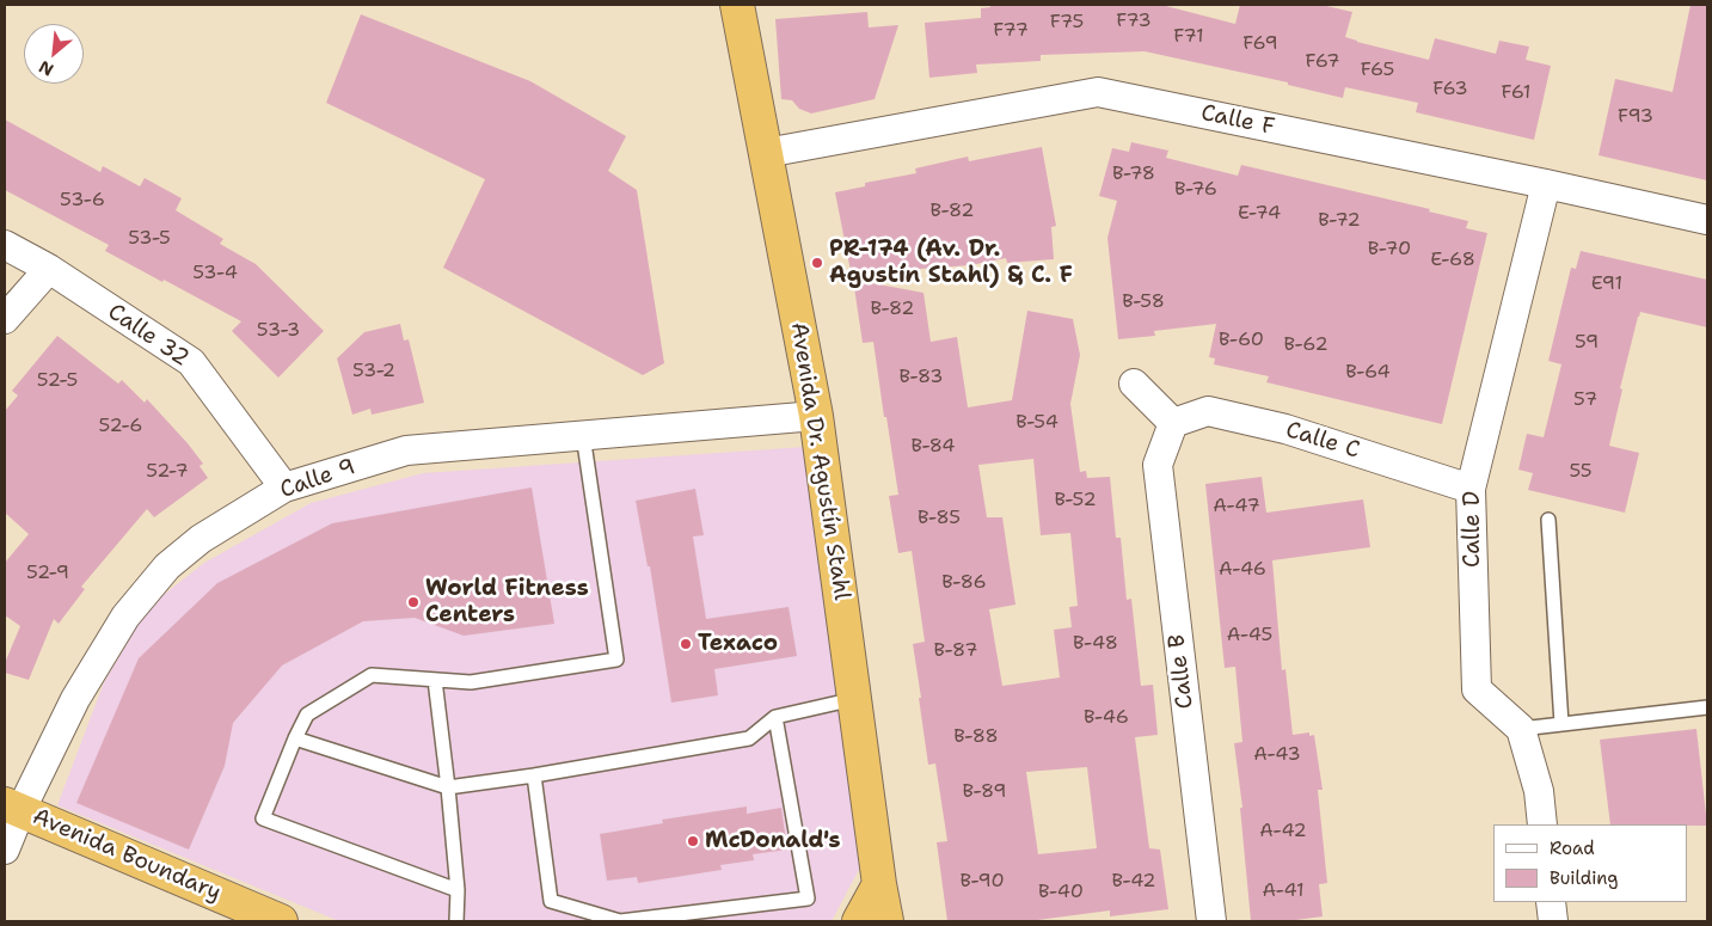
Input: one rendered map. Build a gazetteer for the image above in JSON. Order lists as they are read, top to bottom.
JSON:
{
  "streets": {
    "highway": ["Avenida Dr. Agustín Stahl", "Avenida Boundary"],
    "street": [
      "Calle F",
      "Calle 32",
      "Calle C",
      "Calle 9",
      "Calle D",
      "Calle B"
    ]
  },
  "crossings": [
    ["Calle F", "Avenida Dr. Agustín Stahl"],
    ["Calle F", "Calle D"],
    ["Calle 32", "Calle 9"],
    ["Calle C", "Calle D"],
    ["Calle C", "Calle B"],
    ["Avenida Dr. Agustín Stahl", "Calle 9"],
    ["Calle 9", "Avenida Boundary"]
  ],
  "places": [
    "PR-174 (Av. Dr. Agustín Stahl) & C. F",
    "World Fitness Centers",
    "Texaco",
    "McDonald's"
  ],
  "house_numbers": [
    "F73",
    "F75",
    "F77",
    "F71",
    "F69",
    "F67",
    "F65",
    "F63",
    "F61",
    "F93",
    "B-78",
    "B-76",
    "53-6",
    "B-82",
    "E-74",
    "B-72",
    "53-5",
    "B-70",
    "E-68",
    "53-4",
    "E91",
    "B-58",
    "B-82",
    "53-3",
    "B-60",
    "59",
    "B-62",
    "53-2",
    "B-64",
    "B-83",
    "52-5",
    "57",
    "B-54",
    "52-6",
    "B-84",
    "52-7",
    "55",
    "B-52",
    "A-47",
    "B-85",
    "A-46",
    "52-9",
    "B-86",
    "A-45",
    "B-48",
    "B-87",
    "B-46",
    "B-88",
    "A-43",
    "B-89",
    "A-42",
    "B-90",
    "B-42",
    "A-41",
    "B-40"
  ],
  "legend": ["Road", "Building"],
  "north": "bottom left"
}
